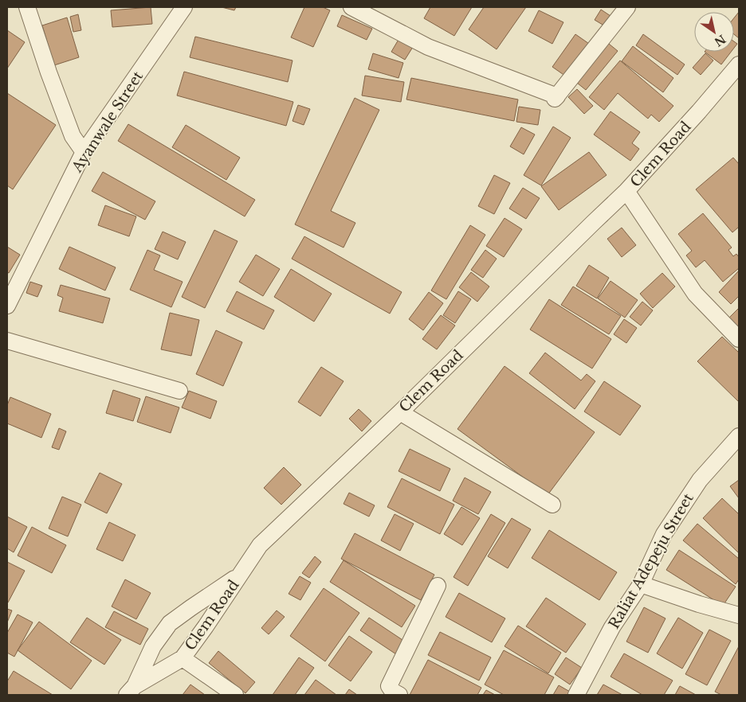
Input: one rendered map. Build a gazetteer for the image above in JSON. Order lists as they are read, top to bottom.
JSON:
{
  "streets": {
    "street": ["Ayanwale Street", "Clem Road", "Raliat Adepeju Street"]
  },
  "north": "bottom right"
}
